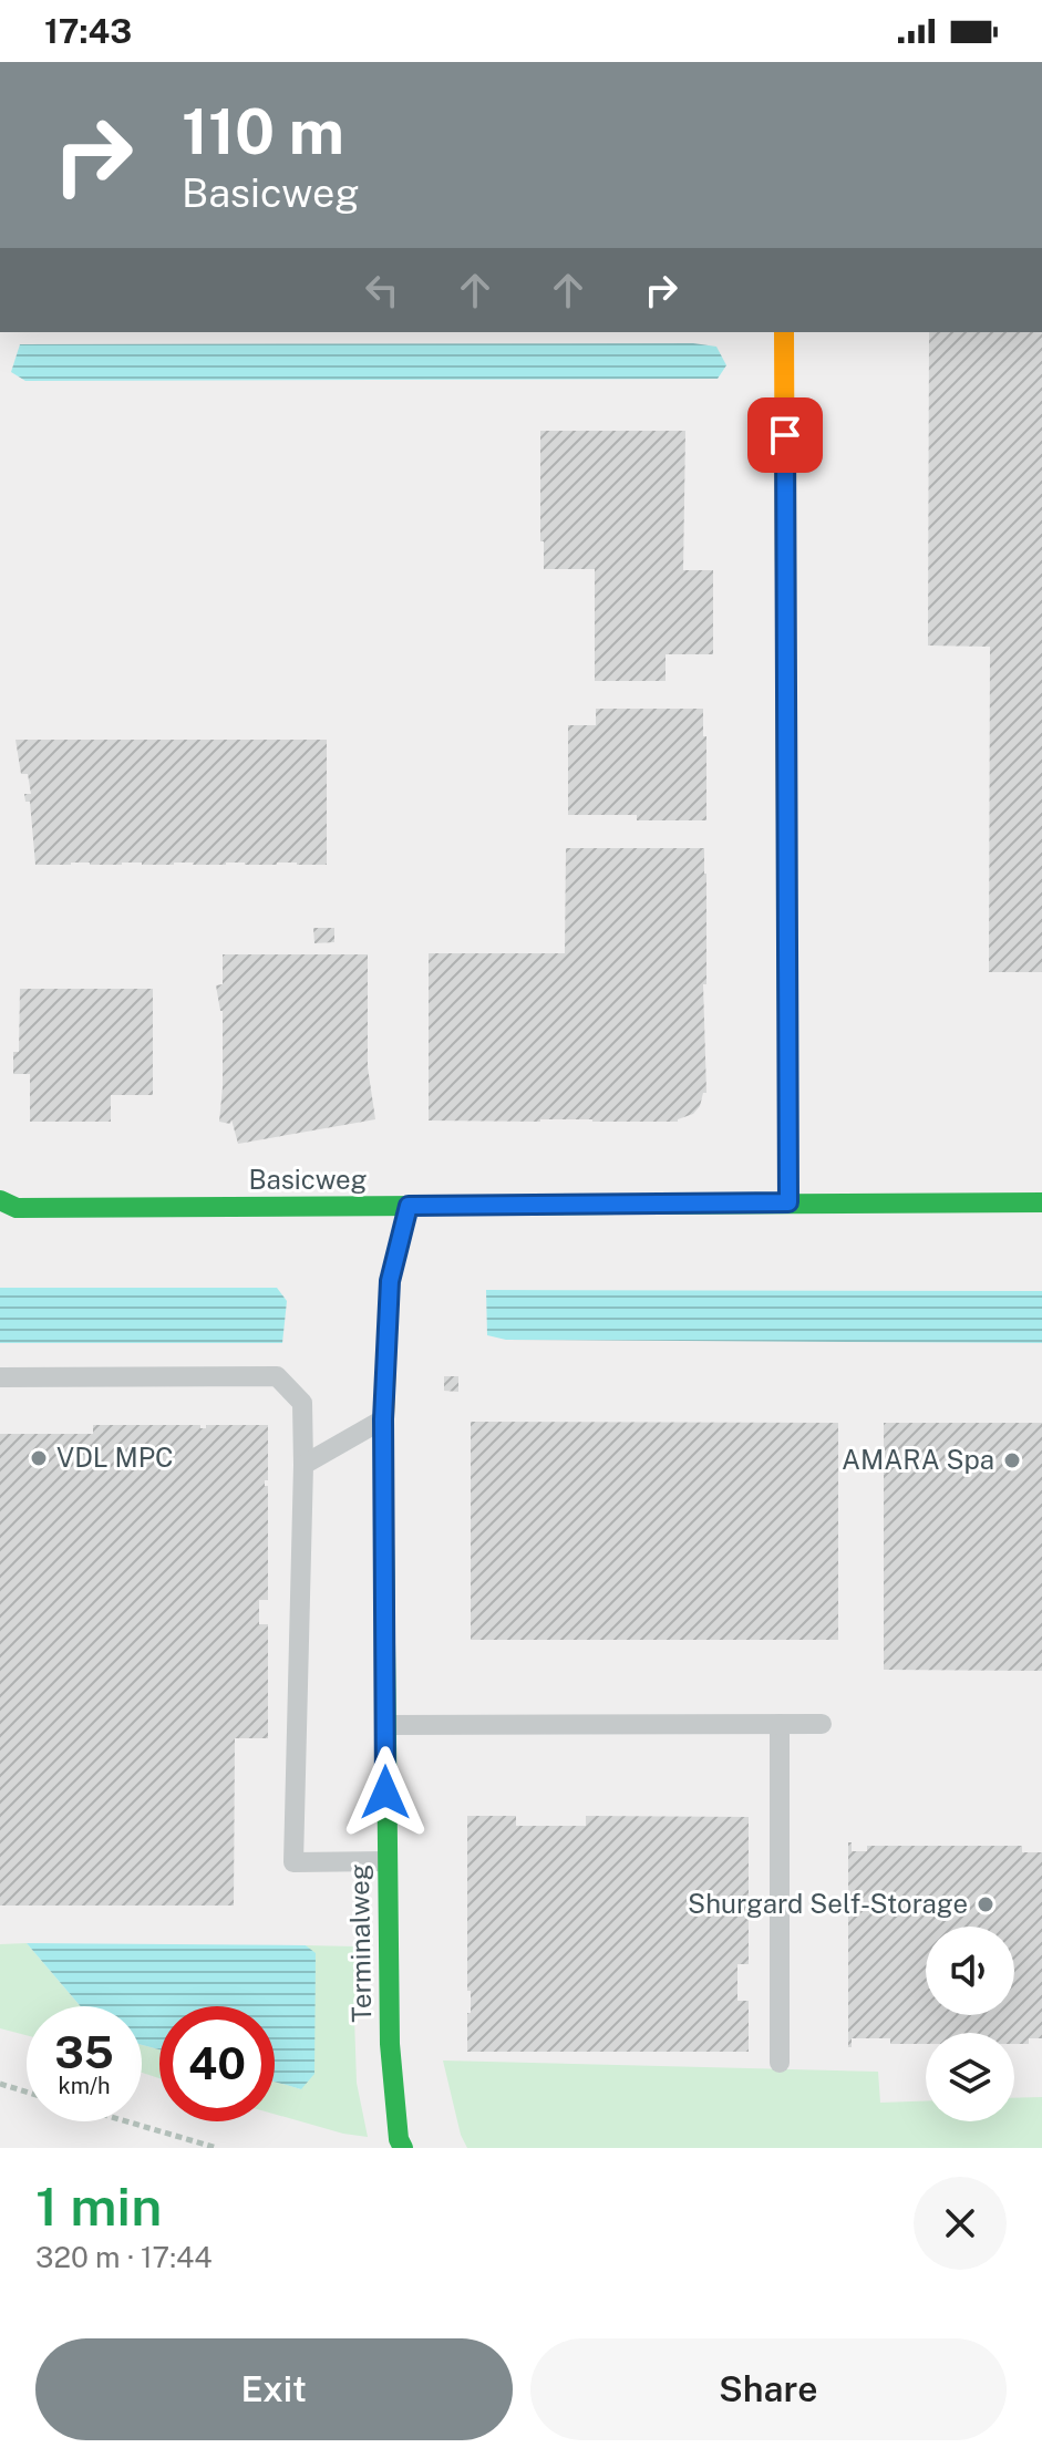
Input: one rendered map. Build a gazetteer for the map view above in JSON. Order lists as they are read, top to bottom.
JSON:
{
  "streets": {
    "street": ["Basicweg", "Terminalweg"]
  },
  "crossings": [
    ["Basicweg", "Terminalweg"]
  ],
  "places": ["VDL MPC", "AMARA Spa", "Shurgard Self-Storage"],
  "page": {
    "status": "17:43",
    "turn": ["110 m", "Basicweg"],
    "speed": "35 km/h",
    "limit": "40",
    "heading": ["1 min", "320 m · 17:44"],
    "buttons": ["Exit", "Share"]
  }
}
